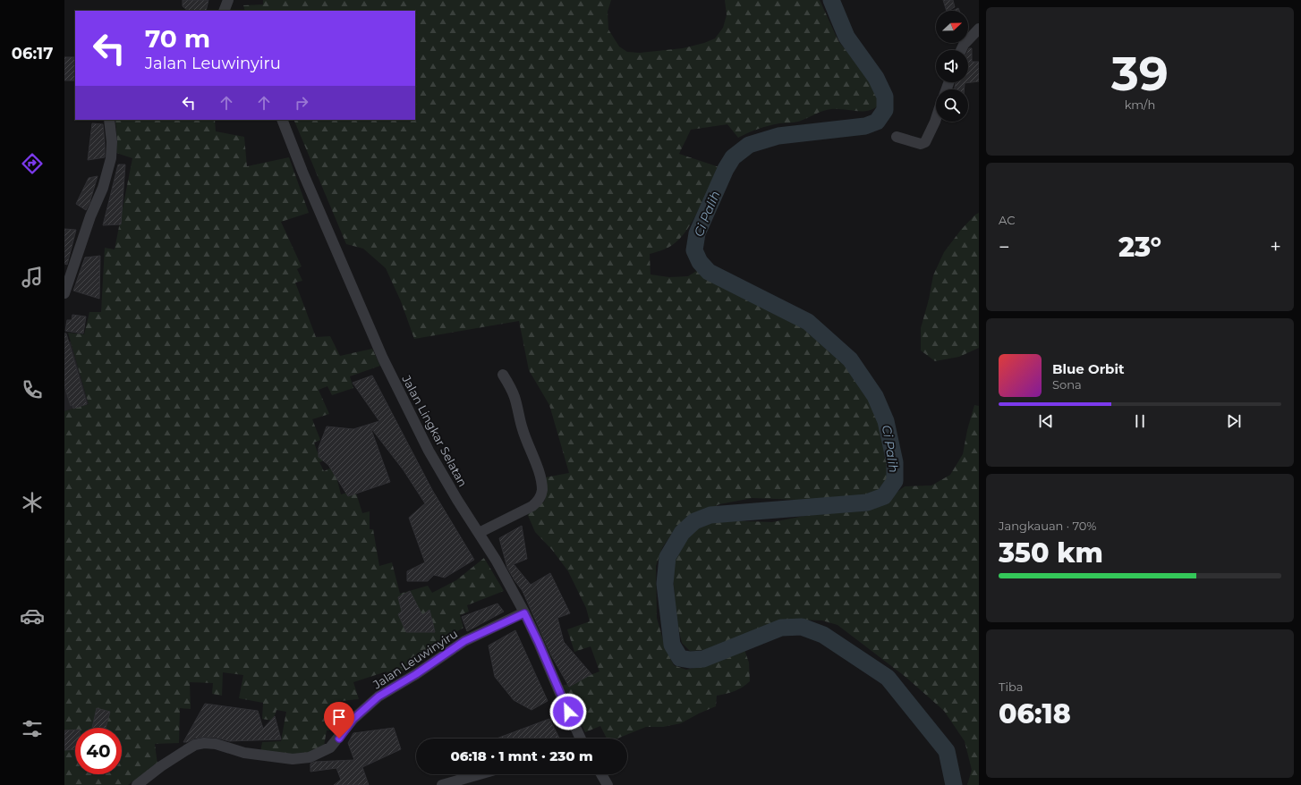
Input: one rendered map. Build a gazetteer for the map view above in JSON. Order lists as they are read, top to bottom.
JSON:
{
  "streets": {
    "street": ["Jalan Lingkar Selatan", "Jalan Leuwinyiru"]
  },
  "crossings": [
    ["Jalan Lingkar Selatan", "Jalan Leuwinyiru"]
  ],
  "water": ["Ci Palih"],
  "north": "right",
  "page": {
    "tabs": "06:17",
    "tile": [
      ["39", "km/h"],
      "AC",
      ["Jangkauan · 70%", "350 km"],
      ["Tiba", "06:18"]
    ],
    "turn": ["70 m", "Jalan Leuwinyiru"],
    "heat": ["−", "23°", "+"],
    "song": ["Blue Orbit", "Sona"],
    "limit": "40",
    "trip": "06:18 · 1 mnt · 230 m"
  }
}
